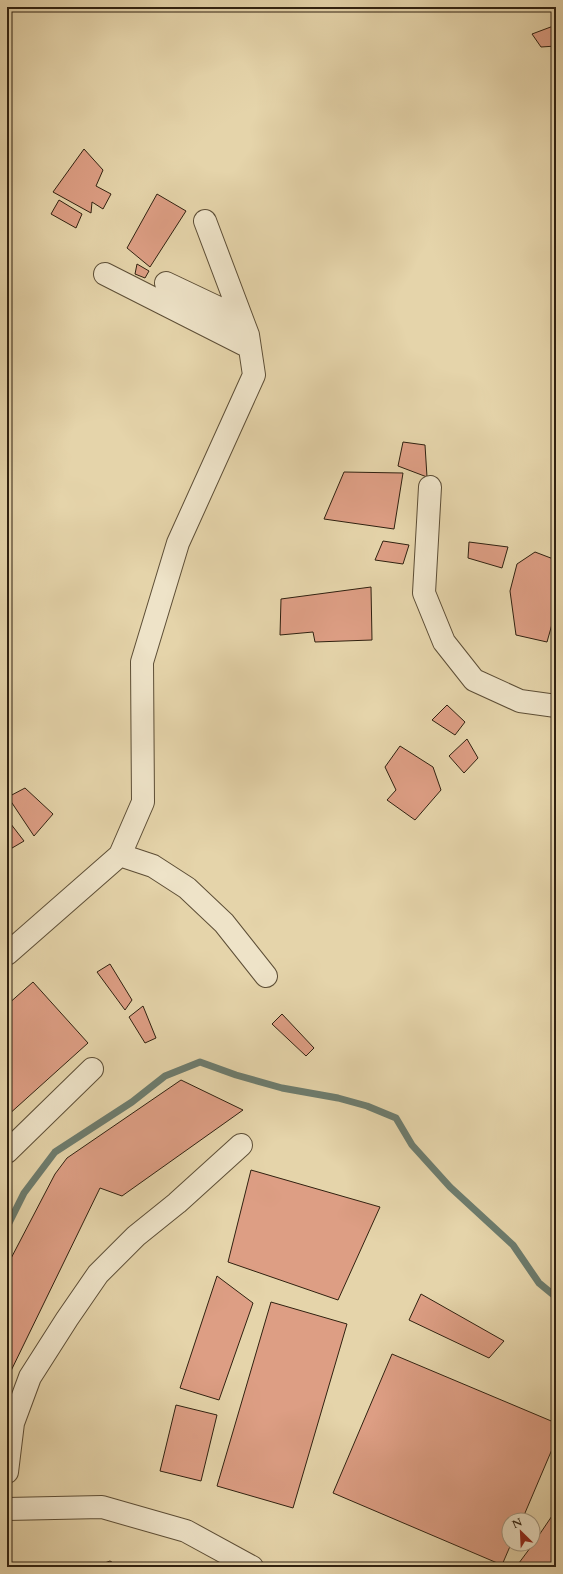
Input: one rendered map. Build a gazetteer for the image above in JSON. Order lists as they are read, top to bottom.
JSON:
{
  "north": "top left"
}
